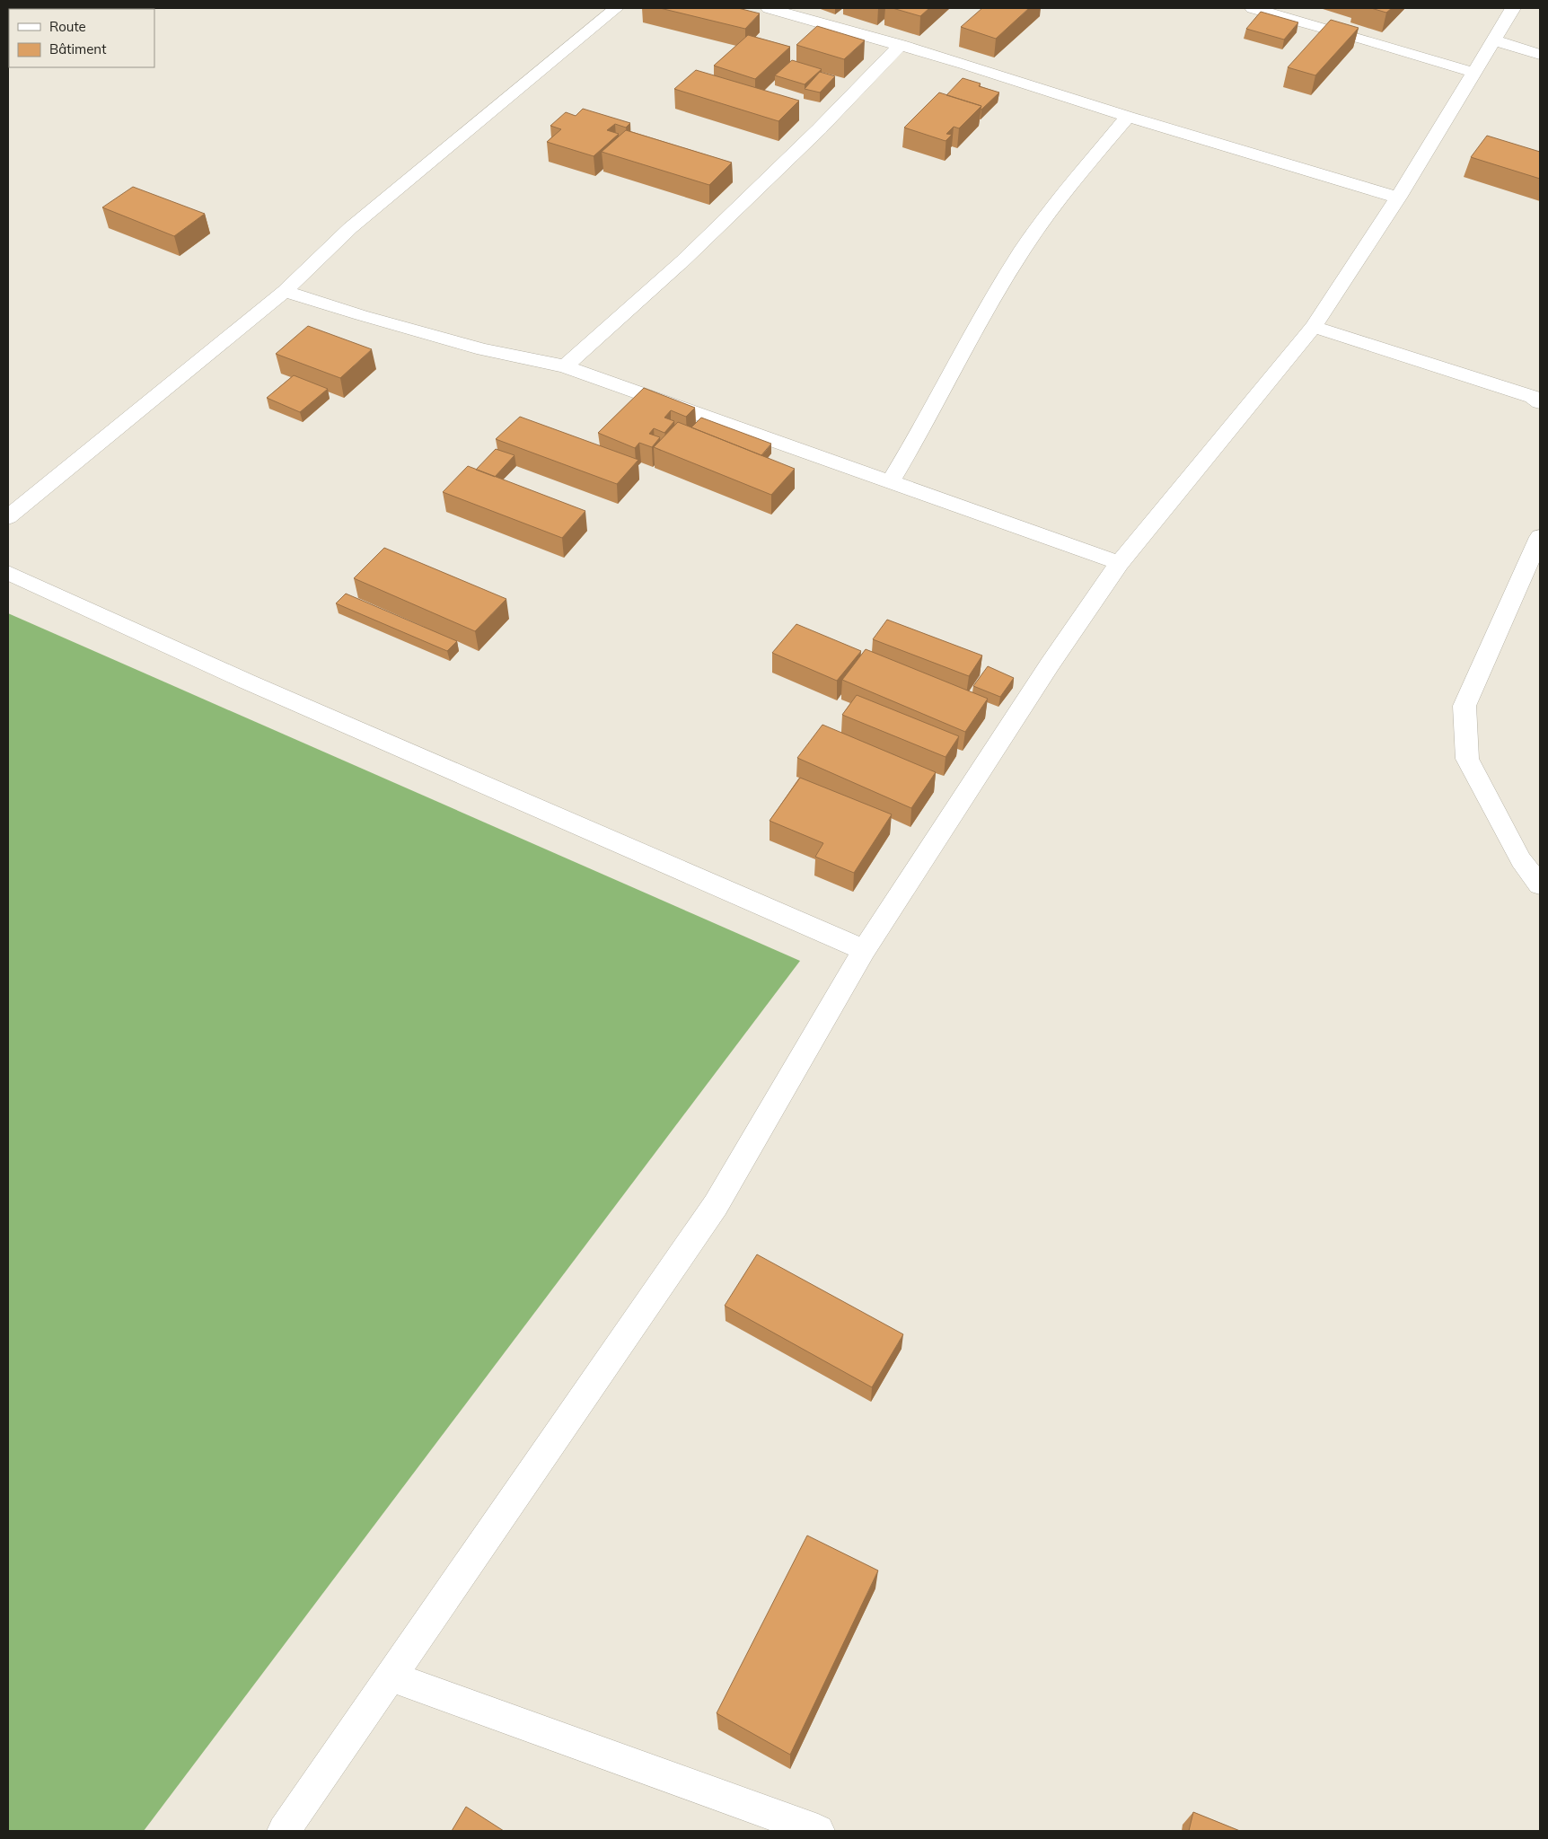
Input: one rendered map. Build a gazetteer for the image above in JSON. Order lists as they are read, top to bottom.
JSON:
{
  "legend": ["Route", "Bâtiment"]
}
